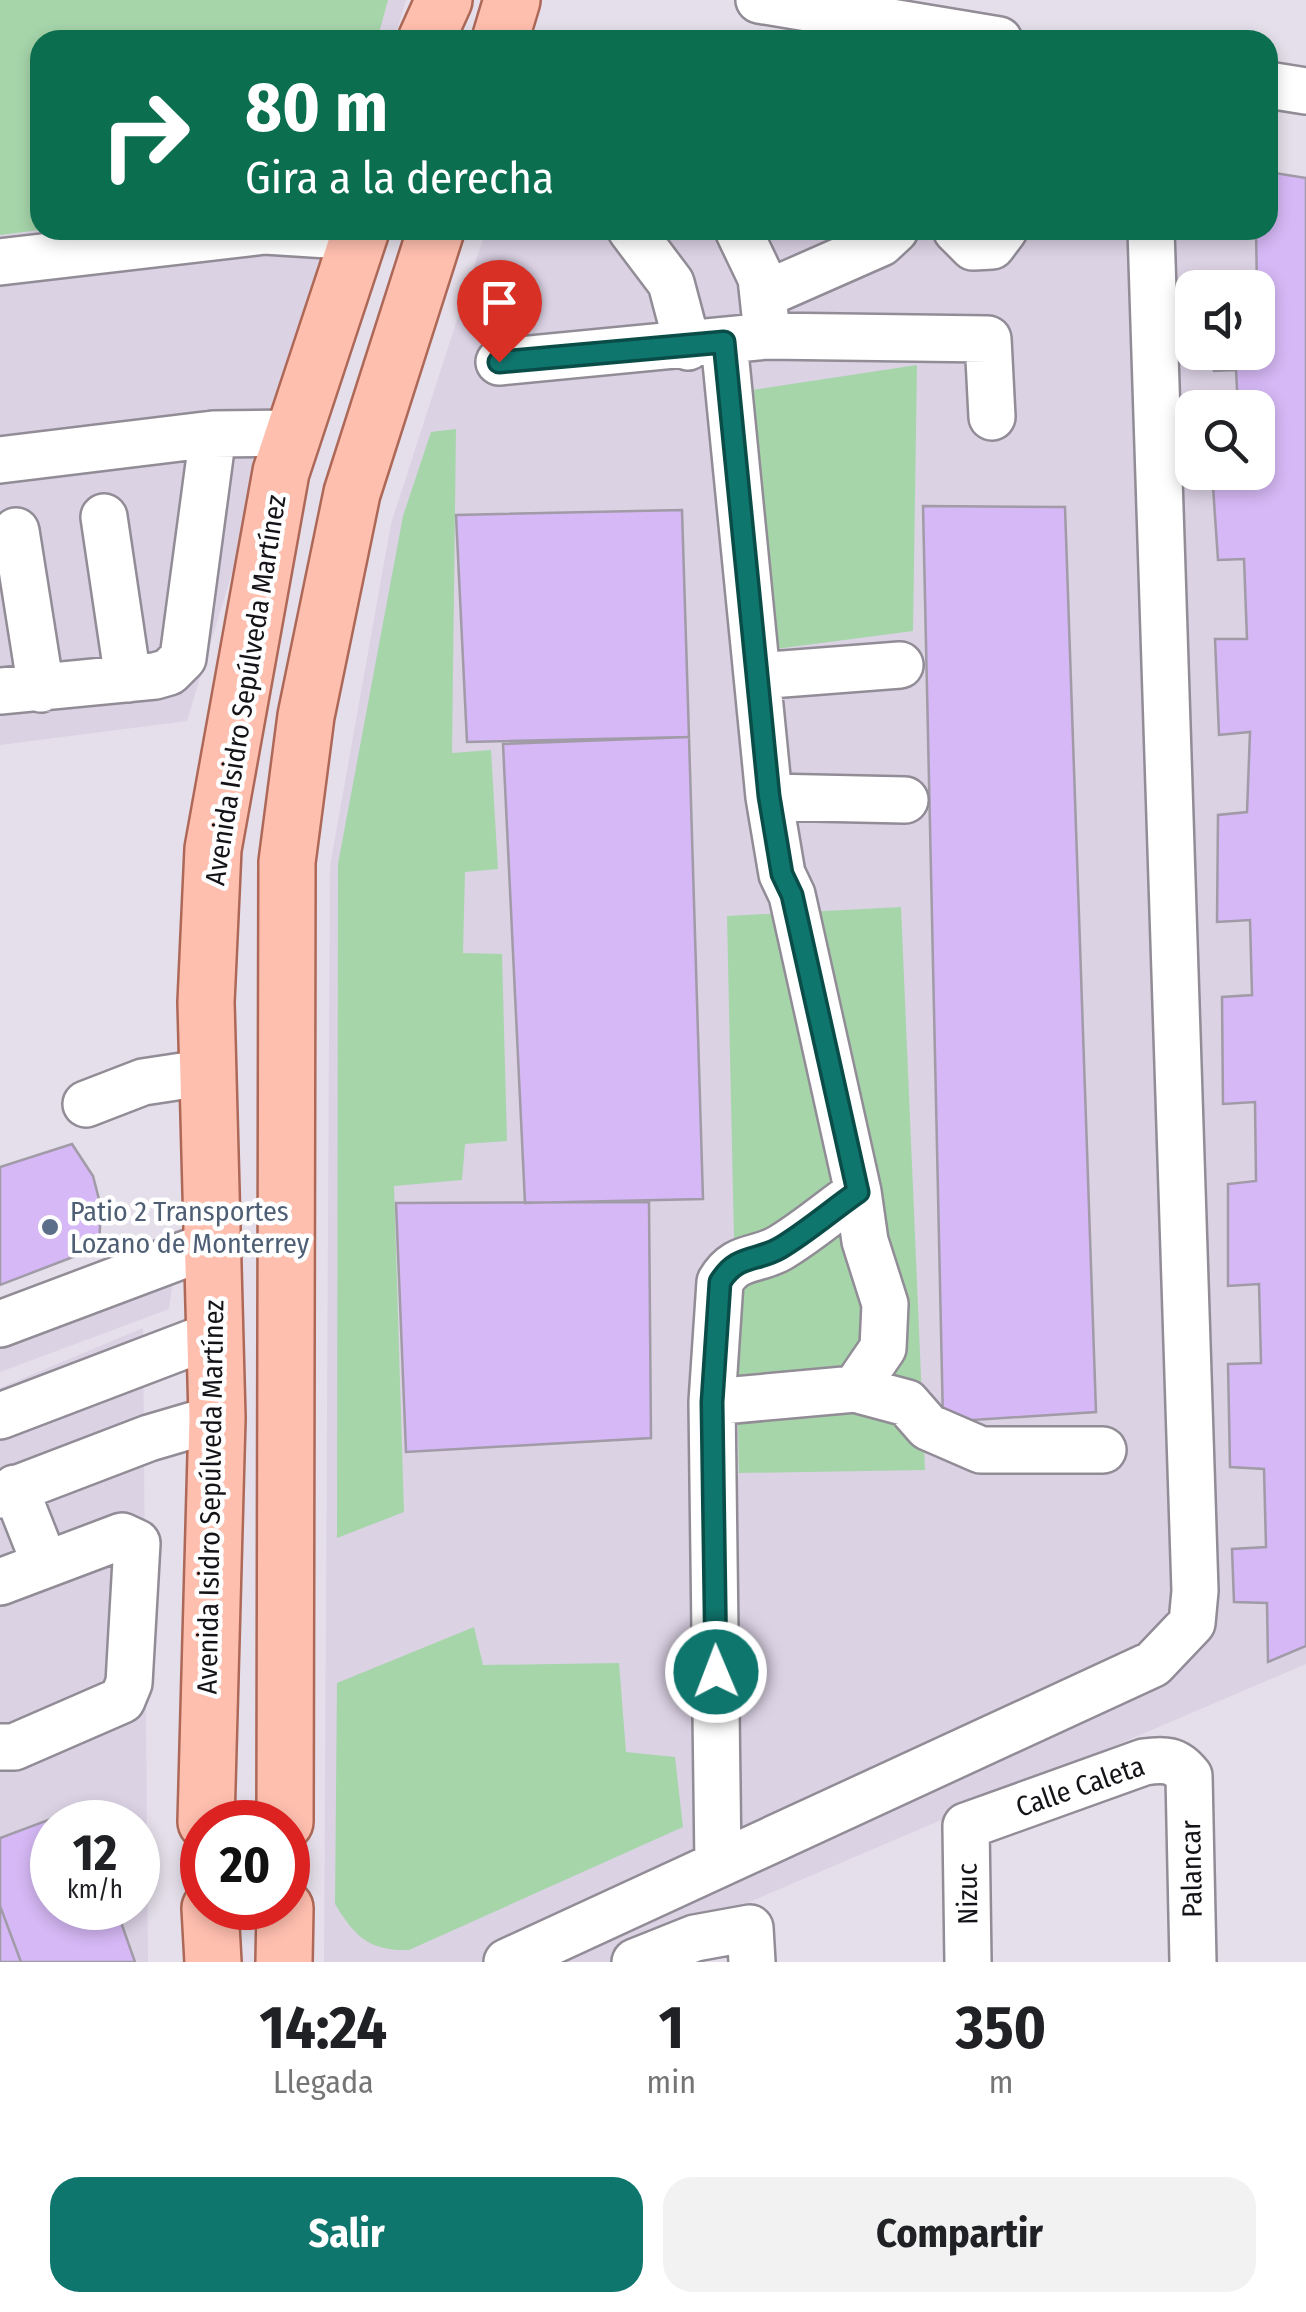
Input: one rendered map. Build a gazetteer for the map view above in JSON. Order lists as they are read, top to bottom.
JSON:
{
  "streets": {
    "main road": ["Avenida Isidro Sepúlveda Martínez"],
    "street": ["Calle Caleta", "Palancar", "Nizuc"]
  },
  "crossings": [
    ["Calle Caleta", "Palancar"],
    ["Calle Caleta", "Nizuc"]
  ],
  "places": ["Patio 2 Transportes Lozano de Monterrey"],
  "page": {
    "turn": ["80 m", "Gira a la derecha"],
    "speed": "12 km/h",
    "limit": "20",
    "eta": [
      "14:24",
      "Llegada",
      "1",
      "min",
      "350",
      "m"
    ],
    "buttons": ["Salir", "Compartir"]
  }
}
